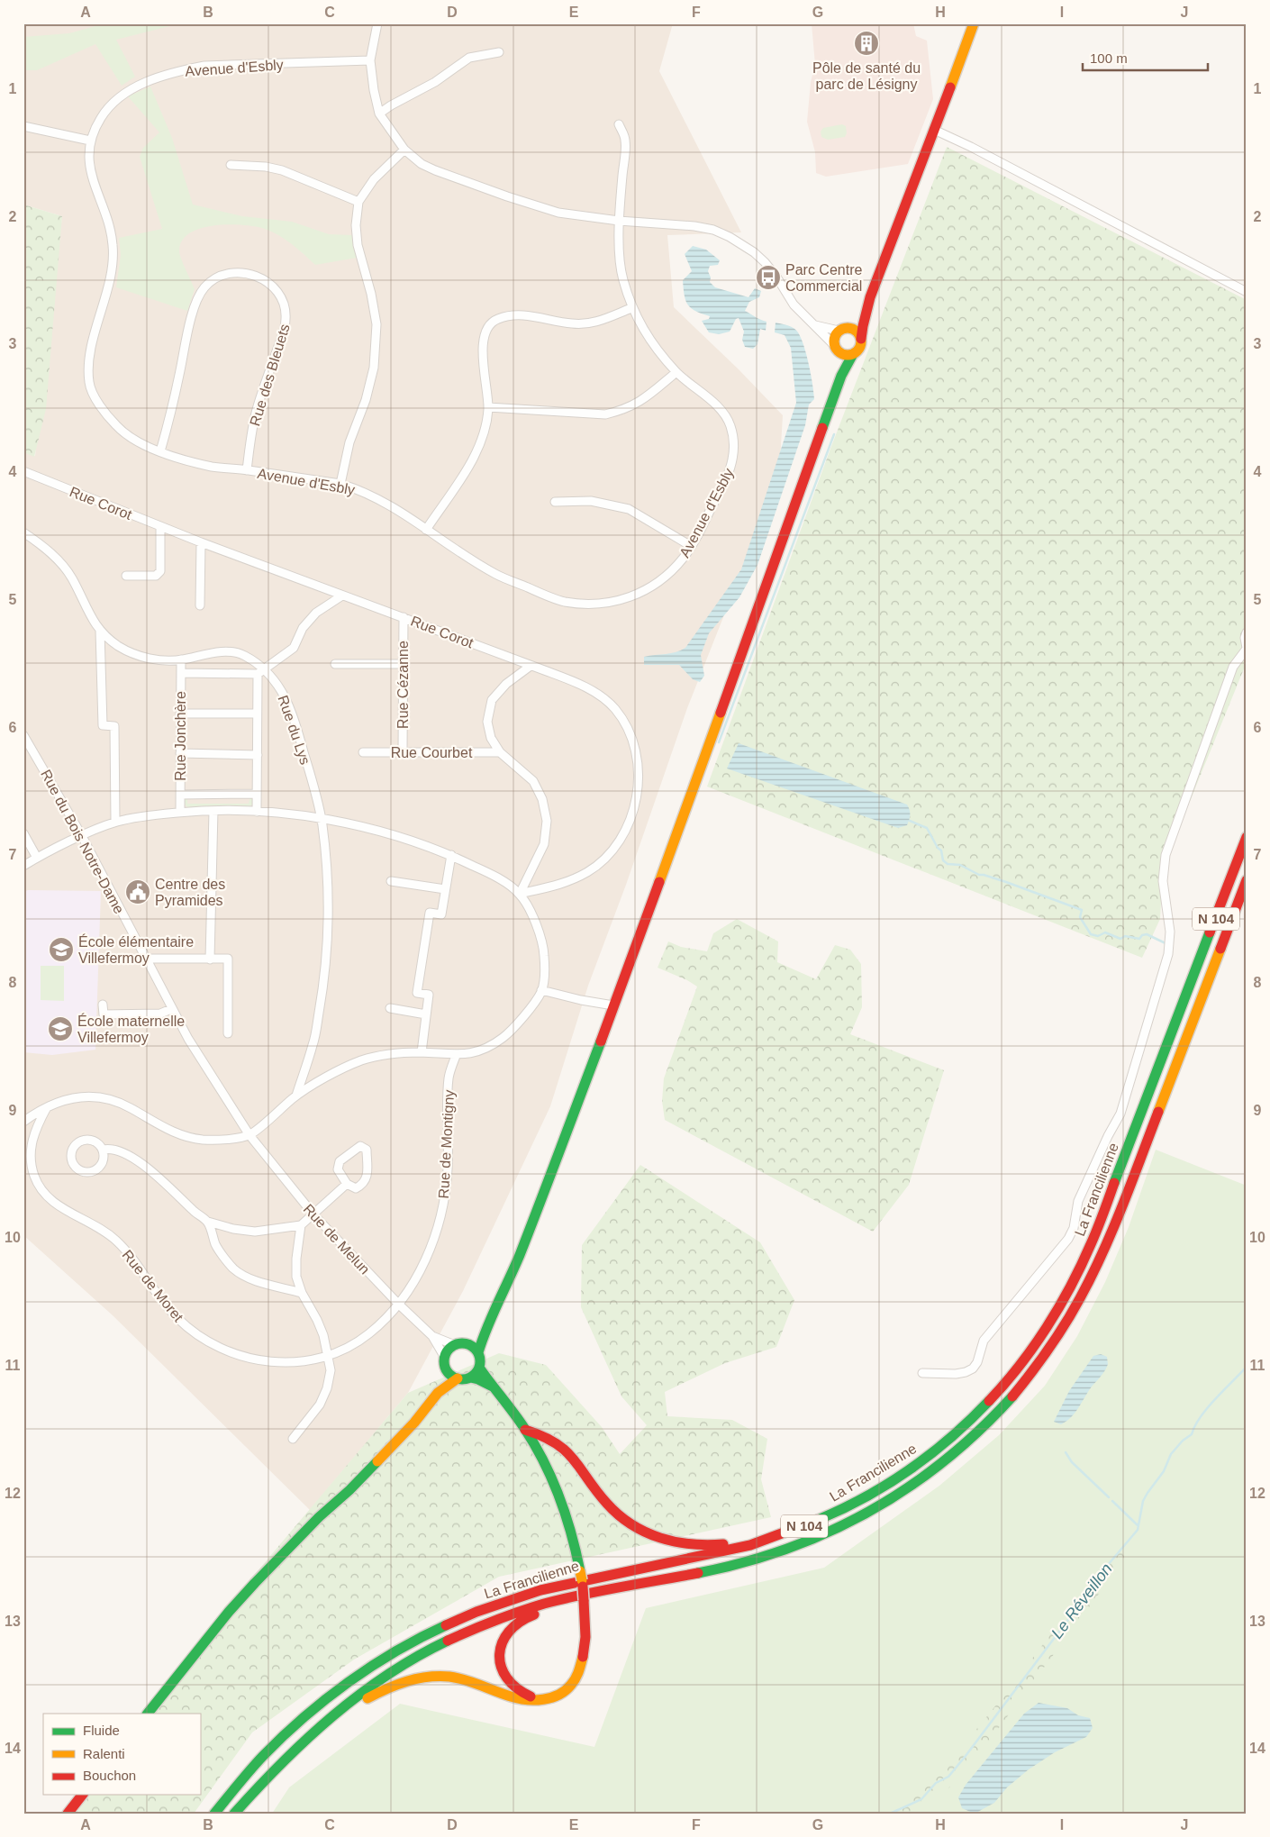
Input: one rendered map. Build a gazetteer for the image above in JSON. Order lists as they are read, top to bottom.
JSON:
{
  "streets": {
    "main road": ["N 104", "La Francilienne"],
    "street": [
      "Avenue d'Esbly",
      "Rue des Bleuets",
      "Rue Corot",
      "Rue Cézanne",
      "Rue du Lys",
      "Rue Jonchère",
      "Rue Courbet",
      "Rue du Bois Notre-Dame",
      "Rue de Montigny",
      "Rue de Melun",
      "Rue de Moret"
    ]
  },
  "crossings": [
    ["Avenue d'Esbly", "Rue des Bleuets"],
    ["Rue Corot", "Rue Cézanne"],
    ["Rue Cézanne", "Rue Courbet"],
    ["Rue du Lys", "Rue Jonchère"],
    ["Rue du Bois Notre-Dame", "Rue de Melun"],
    ["Rue de Montigny", "Rue de Melun"],
    ["Rue de Montigny", "Rue de Moret"],
    ["Rue de Melun", "Rue de Moret"]
  ],
  "water": ["Le Réveillon"],
  "places": {
    "building": ["Pôle de santé du parc de Lésigny"],
    "bus stop": ["Parc Centre Commercial"],
    "public building": ["Centre des Pyramides"],
    "school or university": ["École élémentaire Villefermoy", "École maternelle Villefermoy"]
  },
  "legend": ["Fluide", "Ralenti", "Bouchon"],
  "scale_bar": "100 m",
  "grid": {
    "columns": [
      "A",
      "B",
      "C",
      "D",
      "E",
      "F",
      "G",
      "H",
      "I",
      "J"
    ],
    "rows": [
      "1",
      "2",
      "3",
      "4",
      "5",
      "6",
      "7",
      "8",
      "9",
      "10",
      "11",
      "12",
      "13",
      "14"
    ]
  }
}
